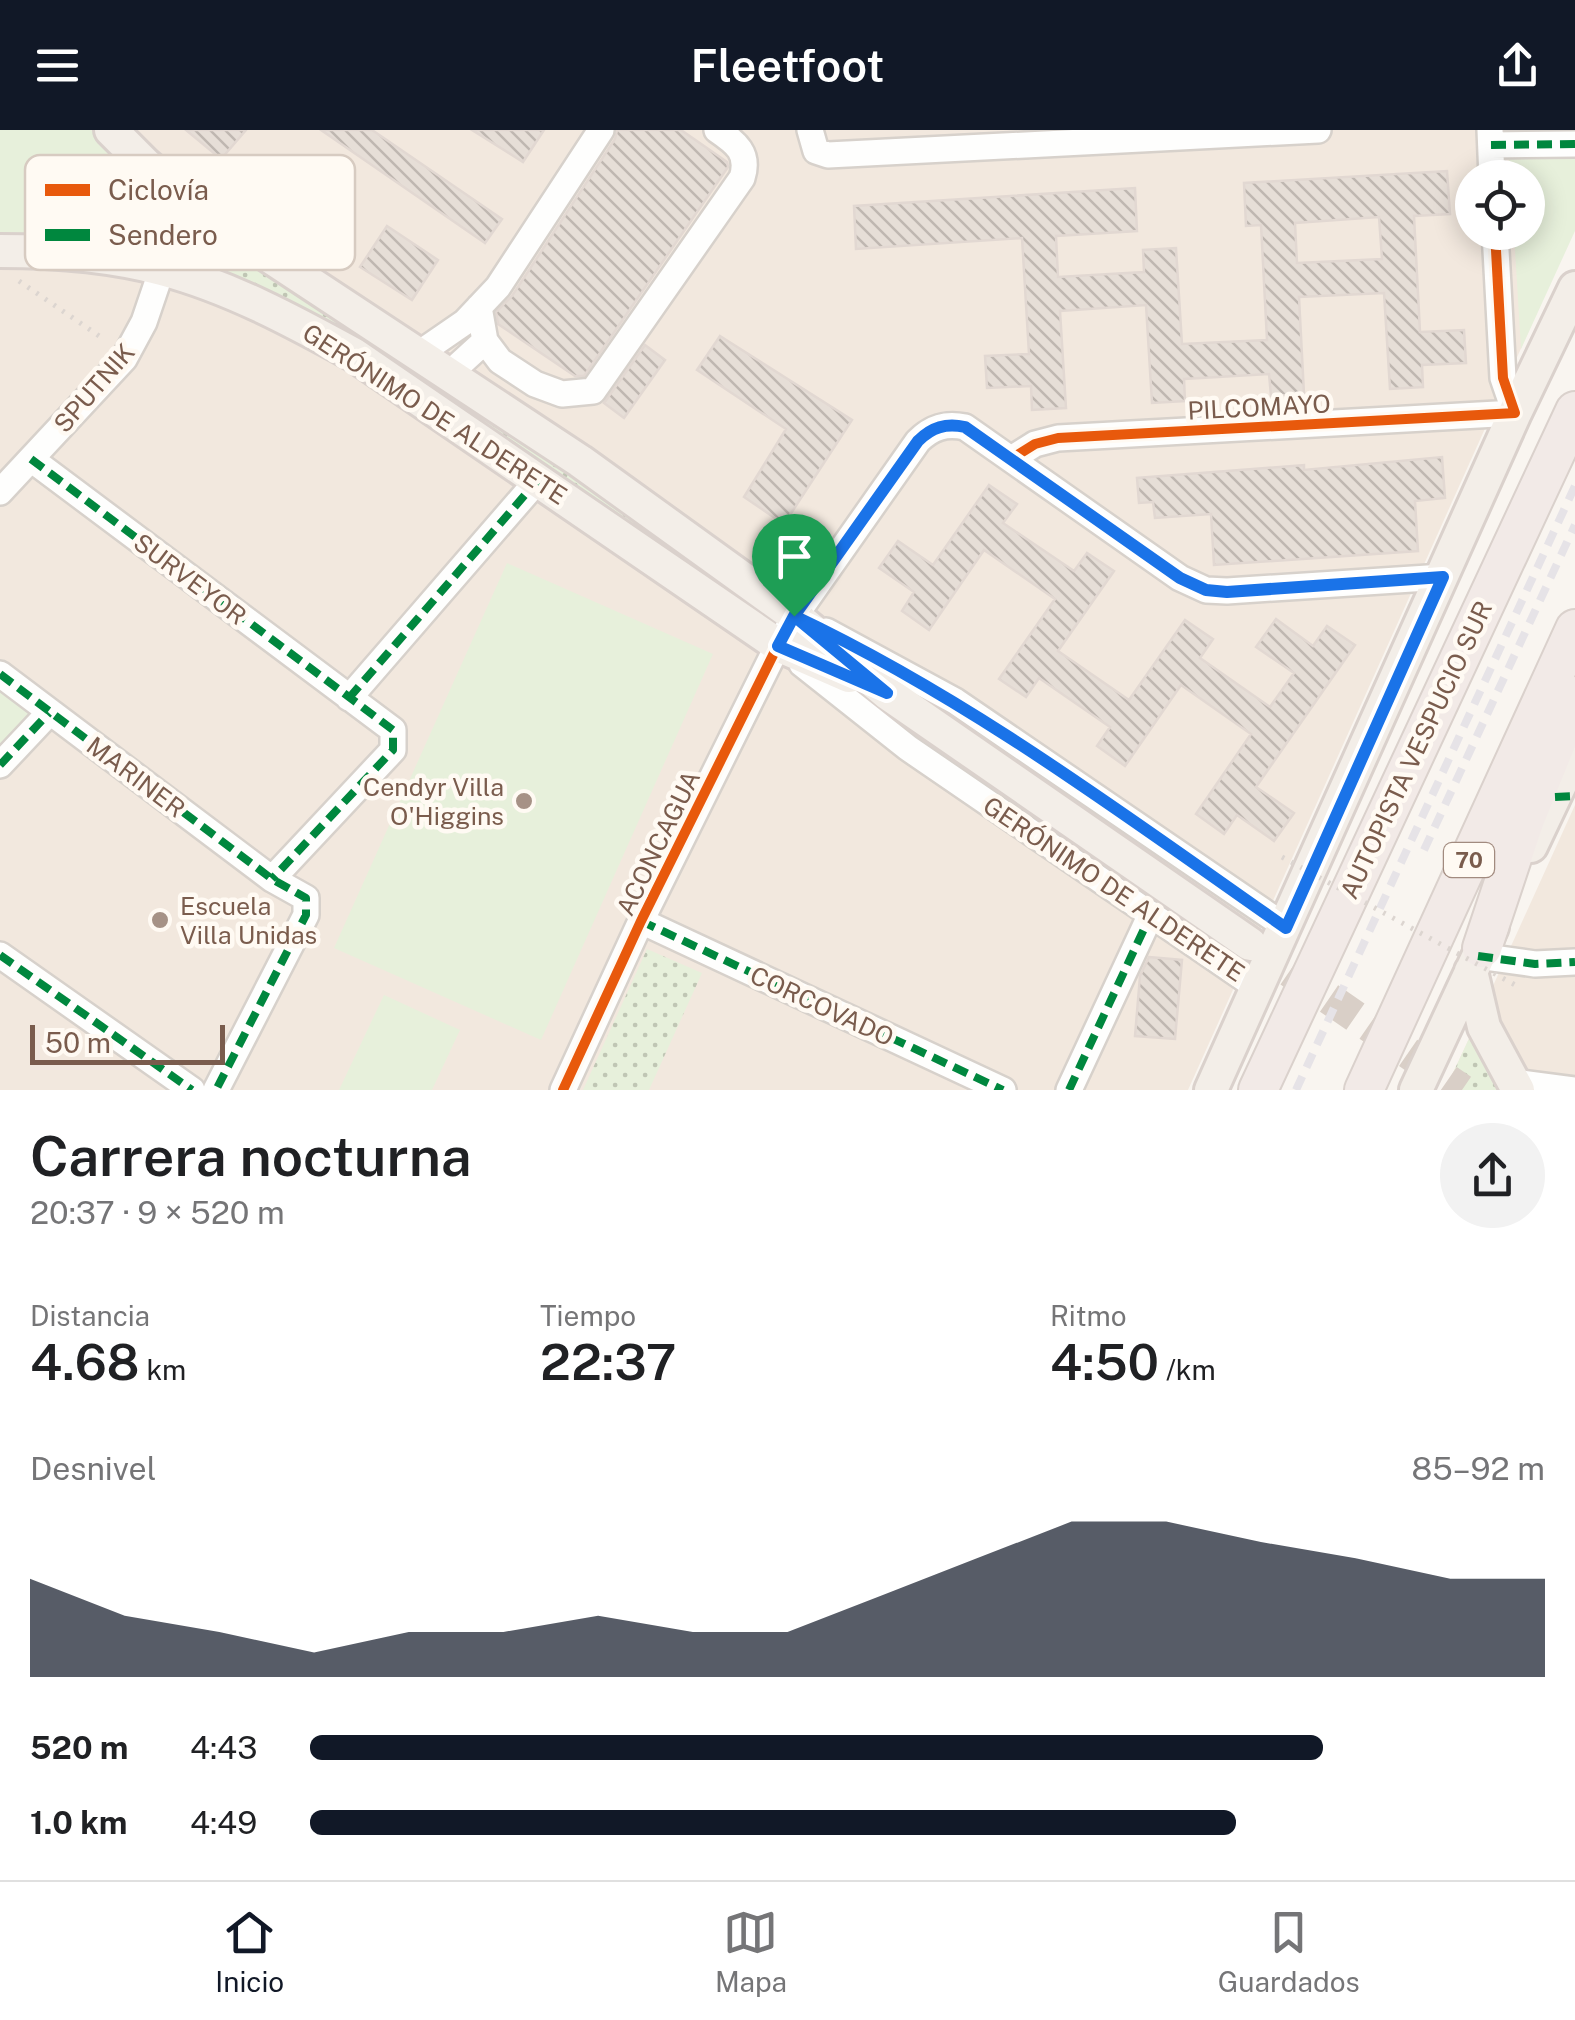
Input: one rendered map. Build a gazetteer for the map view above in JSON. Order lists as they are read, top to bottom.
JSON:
{
  "streets": {
    "highway": ["AUTOPISTA VESPUCIO SUR", "70"],
    "main road": ["GERÓNIMO DE ALDERETE"],
    "street": [
      "SPUTNIK",
      "PILCOMAYO",
      "SURVEYOR",
      "MARINER",
      "ACONCAGUA",
      "CORCOVADO"
    ]
  },
  "crossings": [
    ["SPUTNIK", "SURVEYOR"],
    ["PILCOMAYO", "ACONCAGUA"],
    ["GERÓNIMO DE ALDERETE", "ACONCAGUA"],
    ["SURVEYOR", "MARINER"],
    ["ACONCAGUA", "CORCOVADO"]
  ],
  "places": ["Cendyr Villa O'Higgins", "Escuela Villa Unidas"],
  "legend": ["Ciclovía", "Sendero"],
  "scale_bar": "50 m",
  "page": {
    "header": "Fleetfoot",
    "scale": "50 m",
    "heading": ["Carrera nocturna", "20:37 · 9 × 520 m"],
    "stats": [
      ["Distancia", "4.68 km"],
      ["Tiempo", "22:37"],
      ["Ritmo", "4:50 /km"]
    ],
    "chart": ["Desnivel", "85–92 m"],
    "list": [
      {
        "name": "520 m",
        "note": "4:43"
      },
      {
        "name": "1.0 km",
        "note": "4:49"
      }
    ],
    "tabs": ["Inicio", "Mapa", "Guardados"]
  }
}
